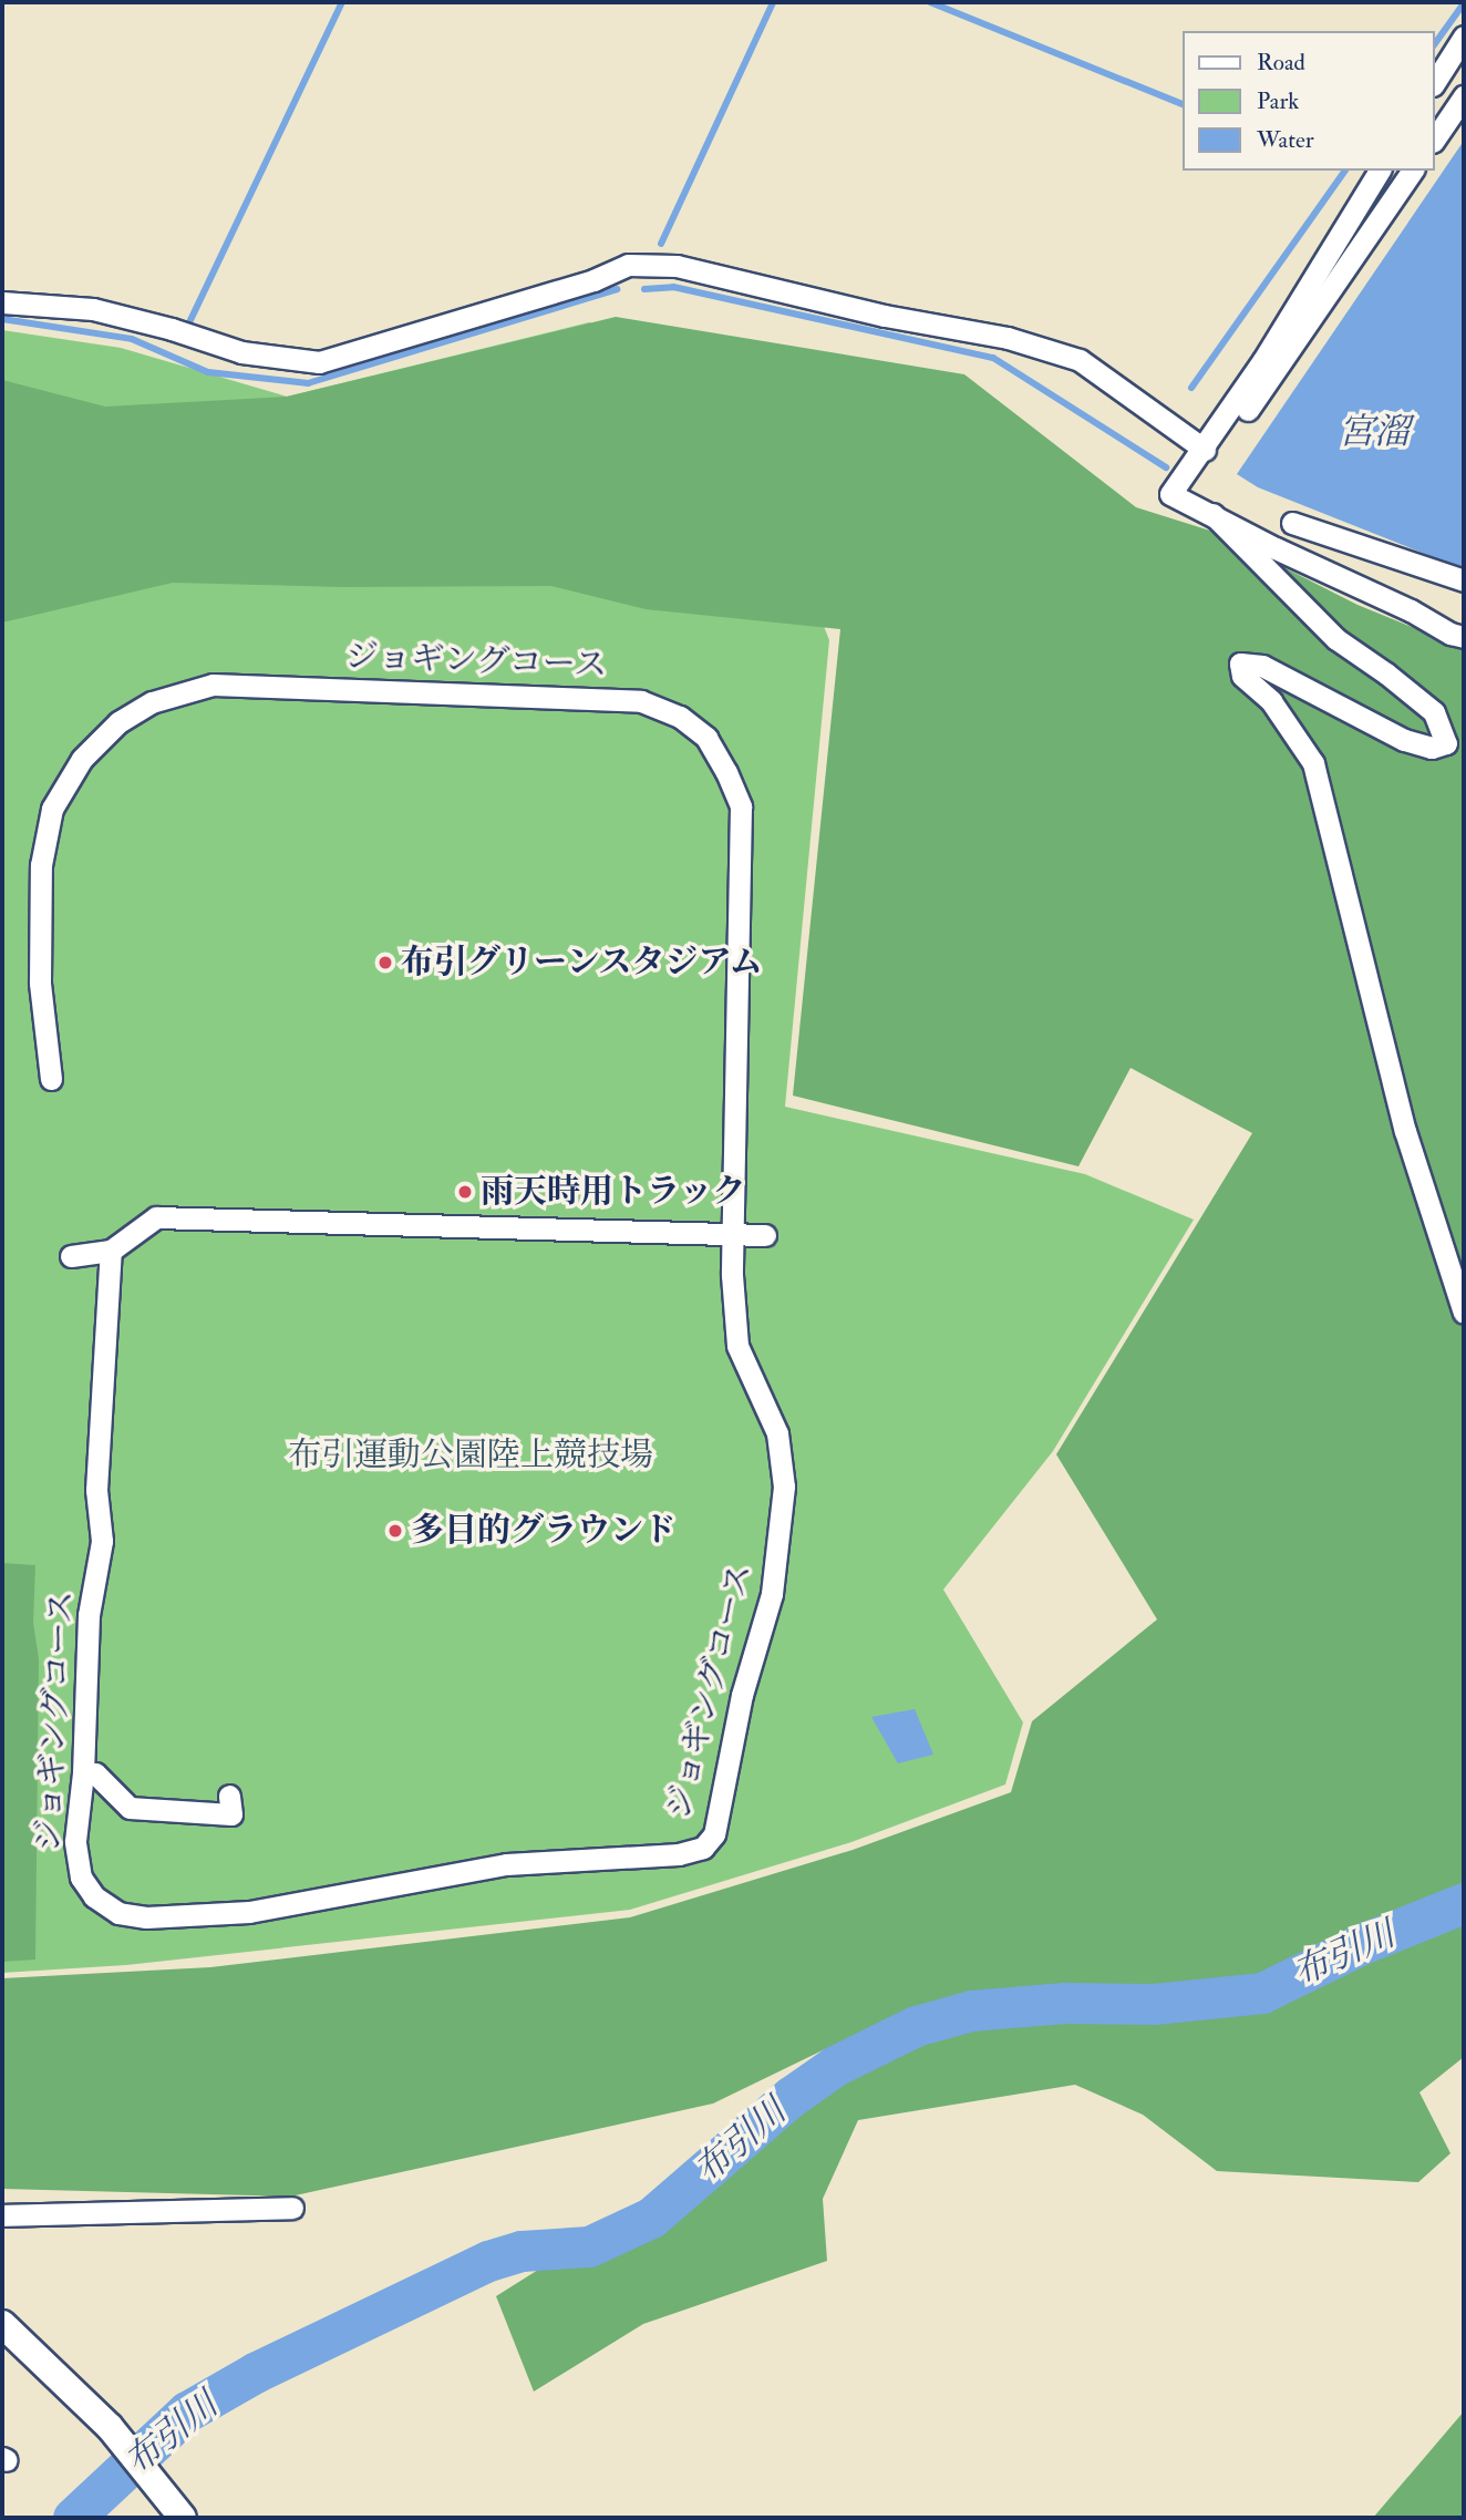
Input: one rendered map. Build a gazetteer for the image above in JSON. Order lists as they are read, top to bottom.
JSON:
{
  "streets": {
    "street": ["ジョギングコース"]
  },
  "water": ["宮溜", "布引川"],
  "parks": ["布引運動公園陸上競技場"],
  "places": ["布引グリーンスタジアム", "雨天時用トラック", "多目的グラウンド"],
  "legend": ["Road", "Park", "Water"]
}
